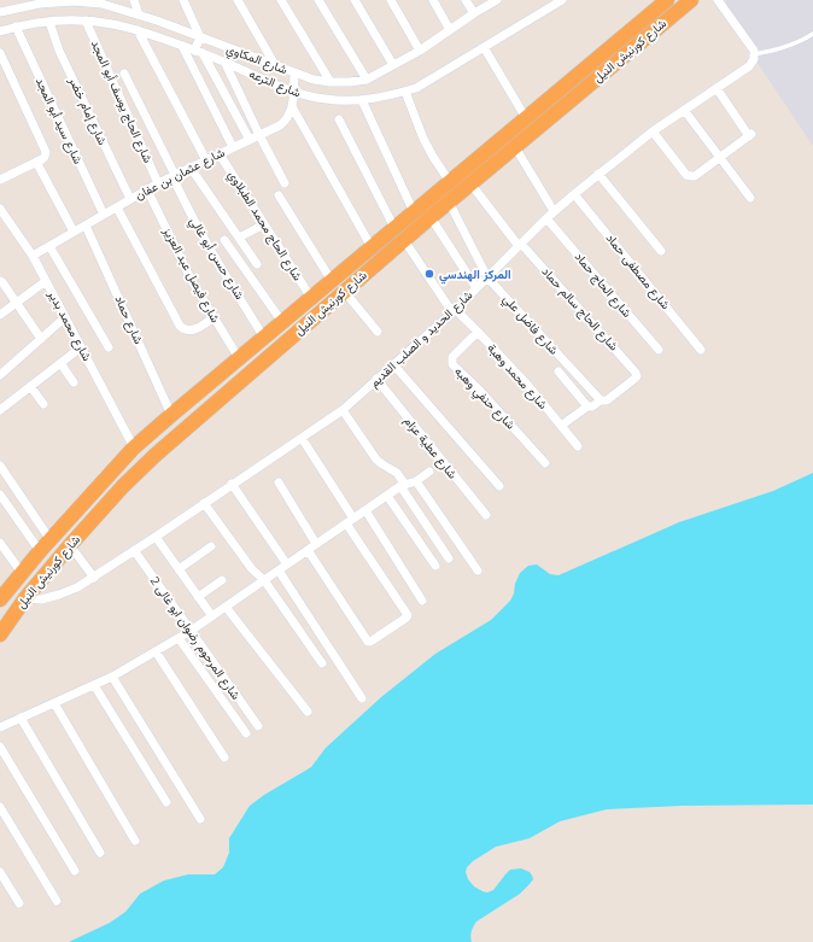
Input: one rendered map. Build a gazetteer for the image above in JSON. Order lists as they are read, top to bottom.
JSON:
{
  "streets": {
    "highway": ["شارع كورنيش النيل"],
    "street": [
      "شارع المكاوي",
      "شارع الترعه",
      "شارع الحاج يوسف أبو المجد",
      "شارع إمام خضر",
      "شارع سيد أبو المجد",
      "شارع عثمان بن عفان",
      "شارع الحاج محمد الطبلاوي",
      "شارع حسن أبو غالي",
      "شارع مصطفى حماد",
      "شارع فيصل عبد العزيز",
      "شارع الحاج حماد",
      "شارع الحاج سالم حماد",
      "شارع حماد",
      "شارع فاضل علي",
      "شارع محمد بدير",
      "شارع الحديد و الصلب القديم",
      "شارع محمد وهبة",
      "شارع حنفي وهبه",
      "شارع عطية عزام",
      "شارع المرحوم رضوان ابو غالى 2"
    ]
  },
  "crossings": [
    ["شارع كورنيش النيل", "شارع الحاج محمد الطبلاوي"],
    ["شارع كورنيش النيل", "شارع حسن أبو غالي"],
    ["شارع كورنيش النيل", "شارع فيصل عبد العزيز"],
    ["شارع كورنيش النيل", "شارع الحاج سالم حماد"],
    ["شارع كورنيش النيل", "شارع حماد"],
    ["شارع كورنيش النيل", "شارع فاضل علي"],
    ["شارع كورنيش النيل", "شارع محمد بدير"],
    ["شارع كورنيش النيل", "شارع الحديد و الصلب القديم"],
    ["شارع كورنيش النيل", "شارع محمد وهبة"],
    ["شارع الترعه", "شارع الحاج يوسف أبو المجد"],
    ["شارع الترعه", "شارع إمام خضر"],
    ["شارع الترعه", "شارع سيد أبو المجد"],
    ["شارع الحاج يوسف أبو المجد", "شارع عثمان بن عفان"],
    ["شارع إمام خضر", "شارع عثمان بن عفان"],
    ["شارع سيد أبو المجد", "شارع عثمان بن عفان"],
    ["شارع عثمان بن عفان", "شارع الحاج محمد الطبلاوي"],
    ["شارع عثمان بن عفان", "شارع حسن أبو غالي"],
    ["شارع عثمان بن عفان", "شارع فيصل عبد العزيز"],
    ["شارع عثمان بن عفان", "شارع حماد"],
    ["شارع عثمان بن عفان", "شارع محمد بدير"],
    ["شارع مصطفى حماد", "شارع الحديد و الصلب القديم"],
    ["شارع الحاج حماد", "شارع الحديد و الصلب القديم"],
    ["شارع الحاج سالم حماد", "شارع فاضل علي"],
    ["شارع الحاج سالم حماد", "شارع الحديد و الصلب القديم"],
    ["شارع فاضل علي", "شارع الحديد و الصلب القديم"],
    ["شارع الحديد و الصلب القديم", "شارع محمد وهبة"],
    ["شارع الحديد و الصلب القديم", "شارع عطية عزام"],
    ["شارع الحديد و الصلب القديم", "شارع المرحوم رضوان ابو غالى 2"],
    ["شارع محمد وهبة", "شارع حنفي وهبه"]
  ],
  "places": ["المركز الهندسي"]
}
